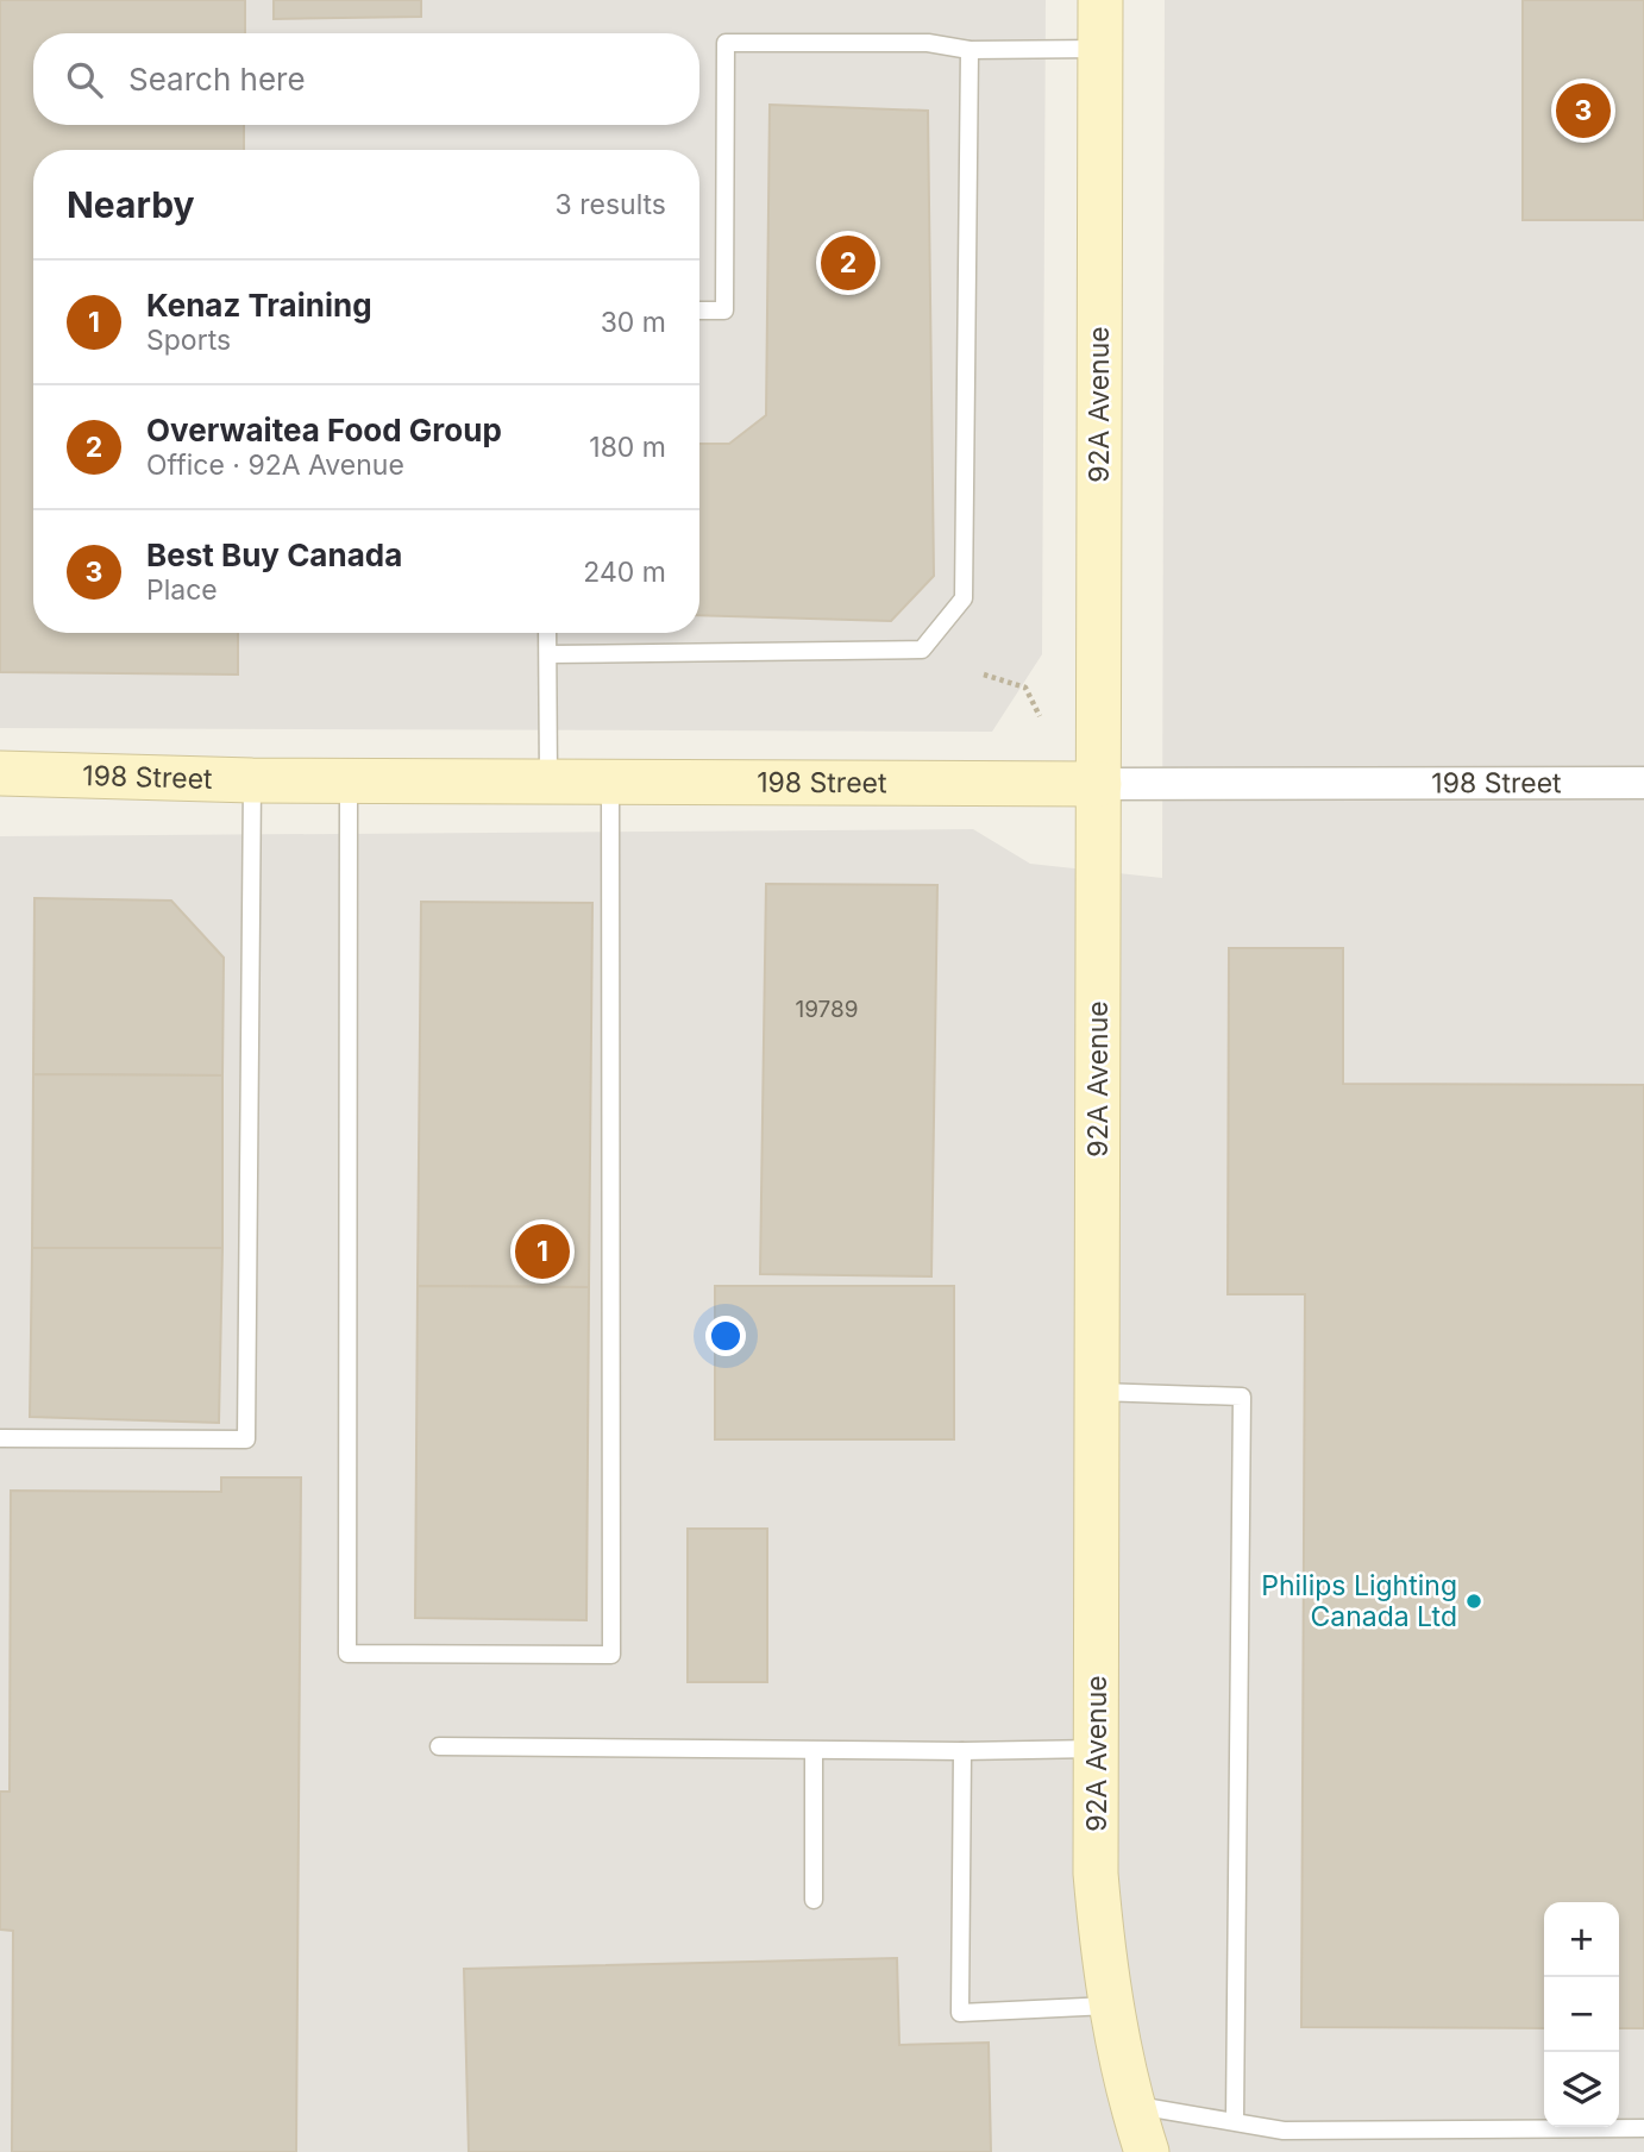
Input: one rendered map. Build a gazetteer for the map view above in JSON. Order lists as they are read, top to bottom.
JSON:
{
  "streets": {
    "street": ["92A Avenue", "198 Street"]
  },
  "crossings": [
    ["92A Avenue", "198 Street"]
  ],
  "places": ["Philips Lighting Canada Ltd"],
  "house_numbers": ["19789"],
  "page": {
    "search": "Search here",
    "pins": ["3", "2", "1"],
    "heading": ["Nearby", "3 results"],
    "list": [
      {
        "mark": "1",
        "name": "Kenaz Training",
        "note": "Sports",
        "value": "30 m"
      },
      {
        "mark": "2",
        "name": "Overwaitea Food Group",
        "note": "Office · 92A Avenue",
        "value": "180 m"
      },
      {
        "mark": "3",
        "name": "Best Buy Canada",
        "note": "Place",
        "value": "240 m"
      }
    ],
    "map_buttons": ["+", "−"]
  }
}
